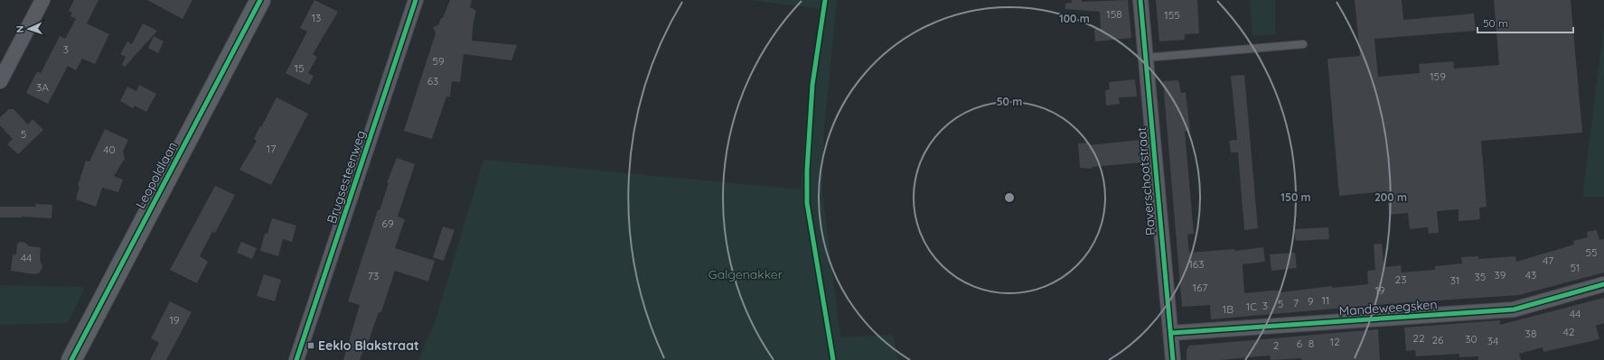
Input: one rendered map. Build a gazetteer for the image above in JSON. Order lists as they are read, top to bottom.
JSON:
{
  "streets": {
    "main road": ["Leopoldlaan"],
    "street": ["Brugsesteenweg", "Raverschootstraat", "Mandeweegsken"]
  },
  "crossings": [
    ["Raverschootstraat", "Mandeweegsken"]
  ],
  "parks": ["Galgenakker"],
  "places": {
    "transit": ["Eeklo Blakstraat"]
  },
  "house_numbers": [
    "158",
    "155",
    "13",
    "3",
    "59",
    "15",
    "159",
    "63",
    "3A",
    "5",
    "17",
    "40",
    "69",
    "55",
    "44",
    "47",
    "163",
    "51",
    "39",
    "43",
    "73",
    "35",
    "23",
    "31",
    "167",
    "19",
    "11",
    "9",
    "7",
    "5",
    "3",
    "1C",
    "1B",
    "44",
    "19",
    "42",
    "38",
    "22",
    "30",
    "26",
    "34",
    "12",
    "6",
    "8",
    "2"
  ],
  "scale_bar": "50 m",
  "north": "left",
  "rings": [
    "100 m",
    "50 m",
    "150 m",
    "200 m"
  ]
}
